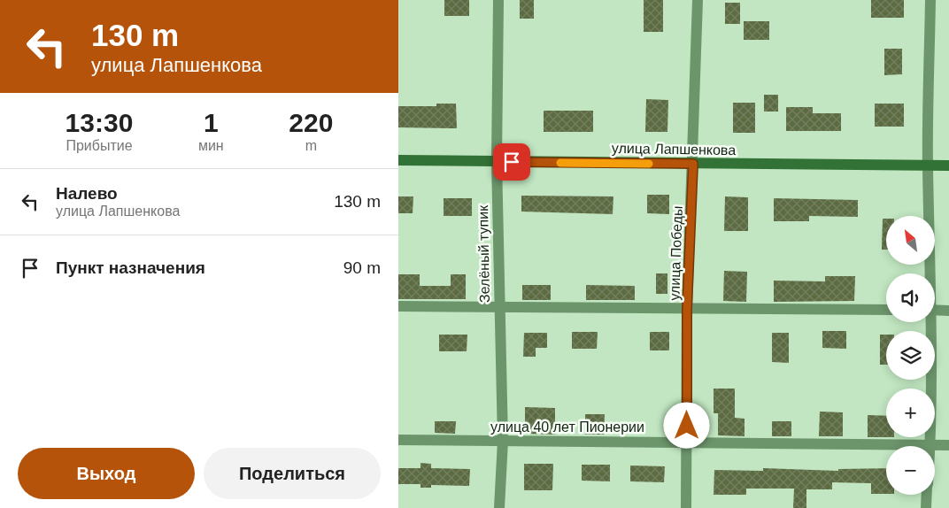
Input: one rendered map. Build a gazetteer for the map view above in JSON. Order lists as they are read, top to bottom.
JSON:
{
  "streets": {
    "street": [
      "улица Лапшенкова",
      "улица Победы",
      "Зелёный тупик",
      "улица 40 лет Пионерии"
    ]
  },
  "crossings": [
    ["улица Лапшенкова", "улица Победы"],
    ["улица Лапшенкова", "Зелёный тупик"],
    ["улица Победы", "улица 40 лет Пионерии"],
    ["Зелёный тупик", "улица 40 лет Пионерии"]
  ],
  "north": "top left",
  "page": {
    "turn": ["130 m", "улица Лапшенкова"],
    "eta": [
      "13:30",
      "Прибытие",
      "1",
      "мин",
      "220",
      "m"
    ],
    "list": [
      {
        "name": "Налево",
        "note": "улица Лапшенкова",
        "value": "130 m"
      },
      {
        "name": "Пункт назначения",
        "value": "90 m"
      }
    ],
    "map_buttons": ["+", "−"],
    "buttons": ["Выход", "Поделиться"]
  }
}
